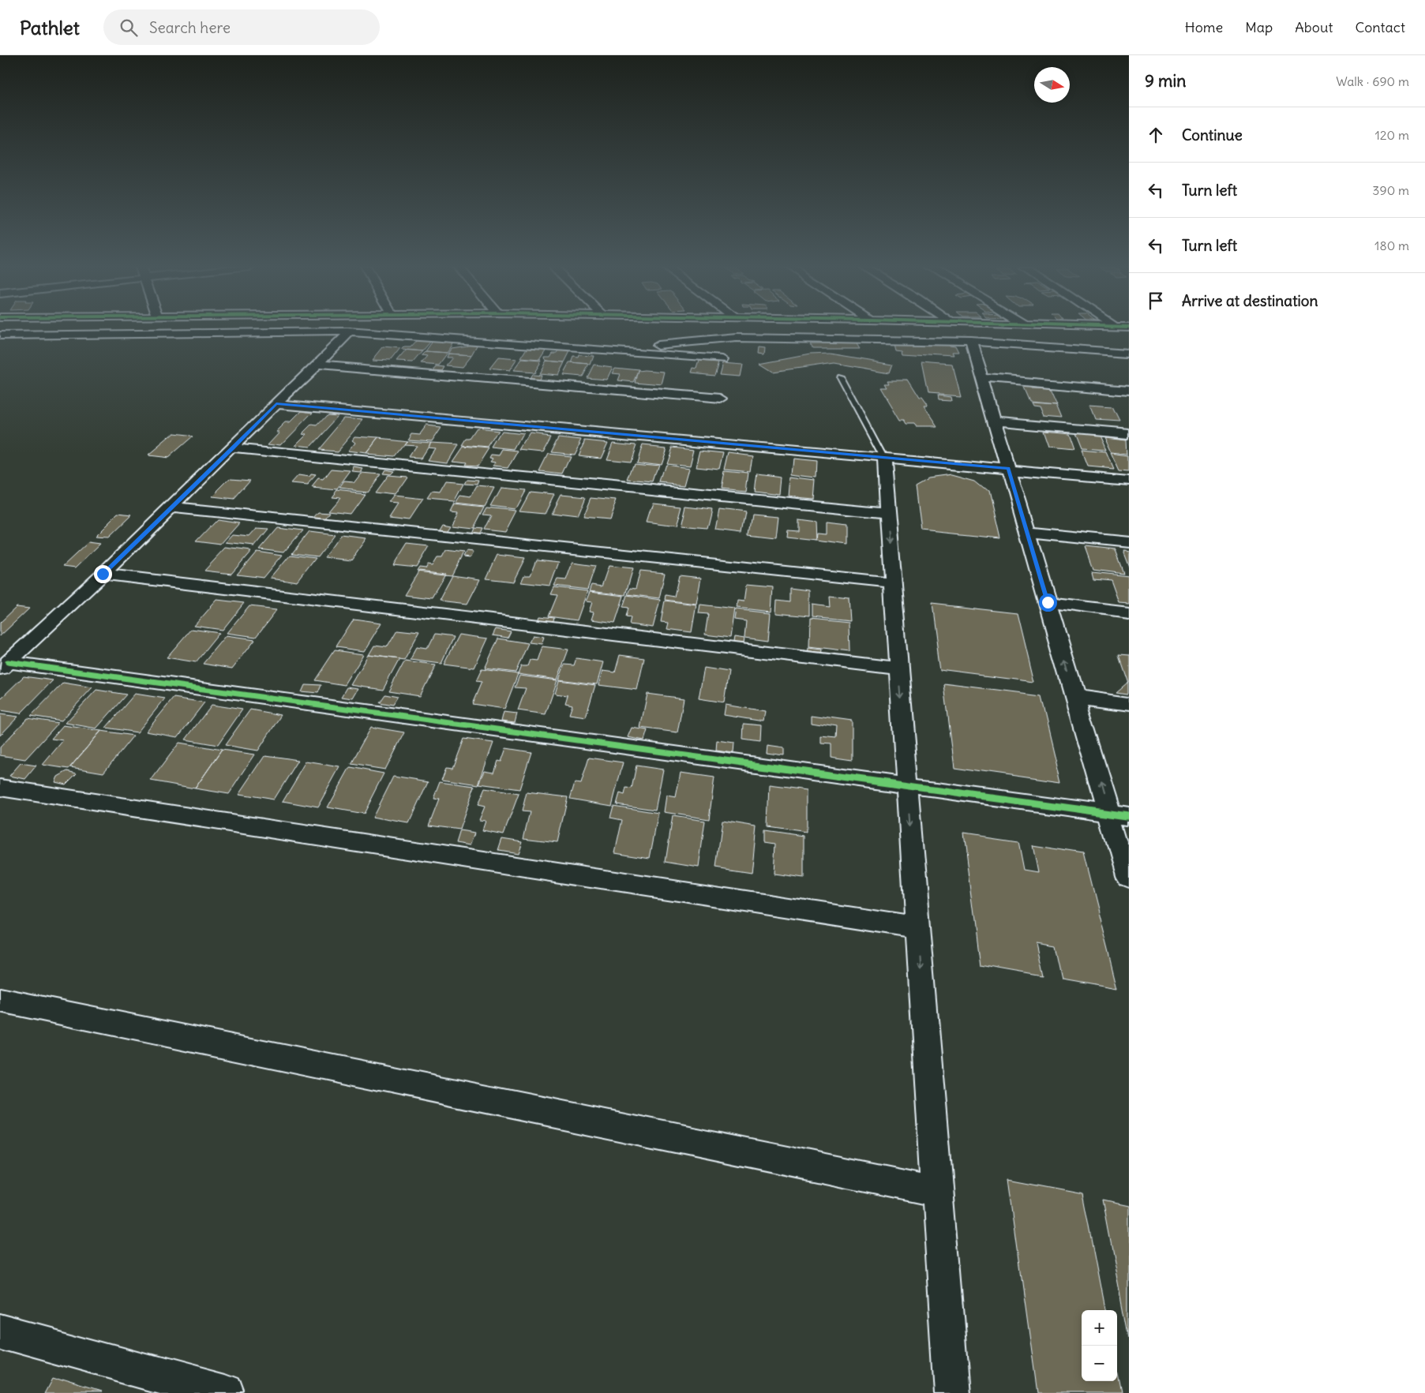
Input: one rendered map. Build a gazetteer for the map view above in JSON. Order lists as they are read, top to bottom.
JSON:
{
  "north": "right",
  "page": {
    "header": "Pathlet",
    "search": "Search here",
    "nav": [
      "Home",
      "Map",
      "About",
      "Contact"
    ],
    "heading": ["9 min", "Walk · 690 m"],
    "list": [
      ["Continue", "120 m"],
      ["Turn left", "390 m"],
      ["Turn left", "180 m"],
      "Arrive at destination"
    ],
    "map_buttons": ["+", "−"]
  }
}
